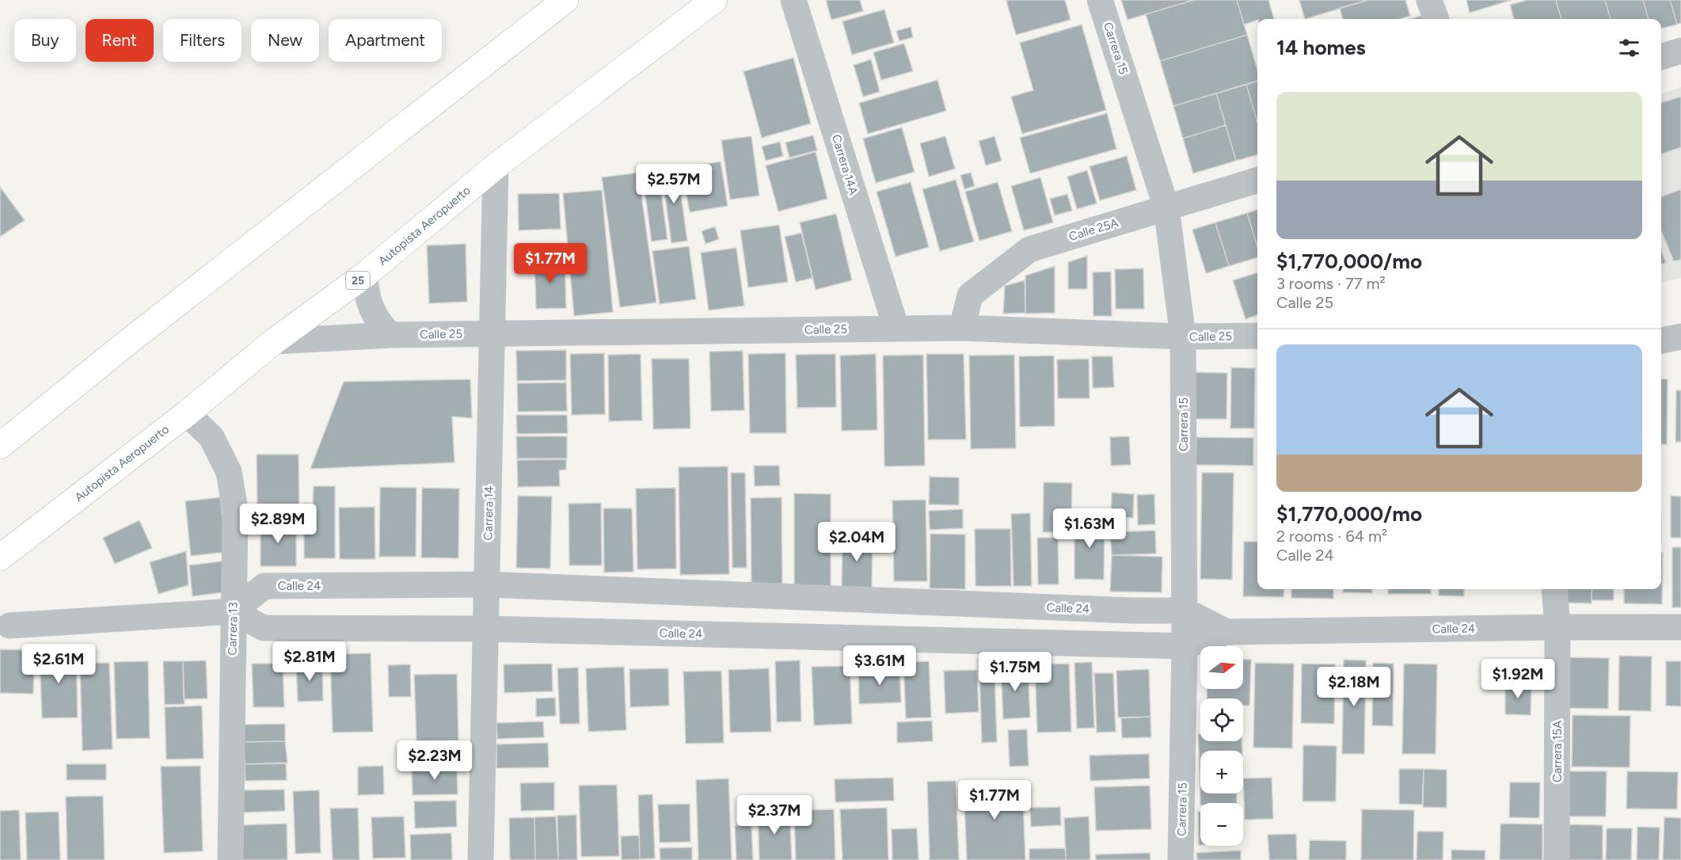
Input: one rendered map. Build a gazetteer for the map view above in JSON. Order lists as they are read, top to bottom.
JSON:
{
  "streets": {
    "highway": ["Autopista Aeropuerto", "25"],
    "street": [
      "Carrera 15",
      "Carrera 14A",
      "Calle 25A",
      "Calle 25",
      "Carrera 14",
      "Calle 24",
      "Carrera 13",
      "Carrera 15A"
    ]
  },
  "crossings": [
    ["Carrera 15", "Calle 25A"],
    ["Carrera 15", "Calle 25"],
    ["Carrera 15", "Calle 24"],
    ["Carrera 14A", "Calle 25"],
    ["Autopista Aeropuerto", "Calle 25"],
    ["Autopista Aeropuerto", "Carrera 14"],
    ["Autopista Aeropuerto", "Carrera 13"],
    ["Calle 25A", "Calle 25"],
    ["Calle 25", "Carrera 14"],
    ["Carrera 14", "Calle 24"],
    ["Calle 24", "Carrera 13"],
    ["Calle 24", "Carrera 15A"]
  ],
  "north": "right",
  "page": {
    "chip": [
      "Buy",
      "Rent",
      "Filters",
      "New",
      "Apartment"
    ],
    "heading": "14 homes",
    "list": [
      {
        "name": "$1,770,000/mo",
        "note": "3 rooms · 77 m² · Calle 25"
      },
      {
        "name": "$1,770,000/mo",
        "note": "2 rooms · 64 m² · Calle 24"
      }
    ],
    "price": [
      "$2.57M",
      "$1.77M",
      "$2.89M",
      "$1.63M",
      "$2.04M",
      "$2.81M",
      "$2.61M",
      "$3.61M",
      "$1.75M",
      "$1.92M",
      "$2.18M",
      "$2.23M",
      "$1.77M",
      "$2.37M"
    ],
    "map_buttons": ["+", "−"]
  }
}
